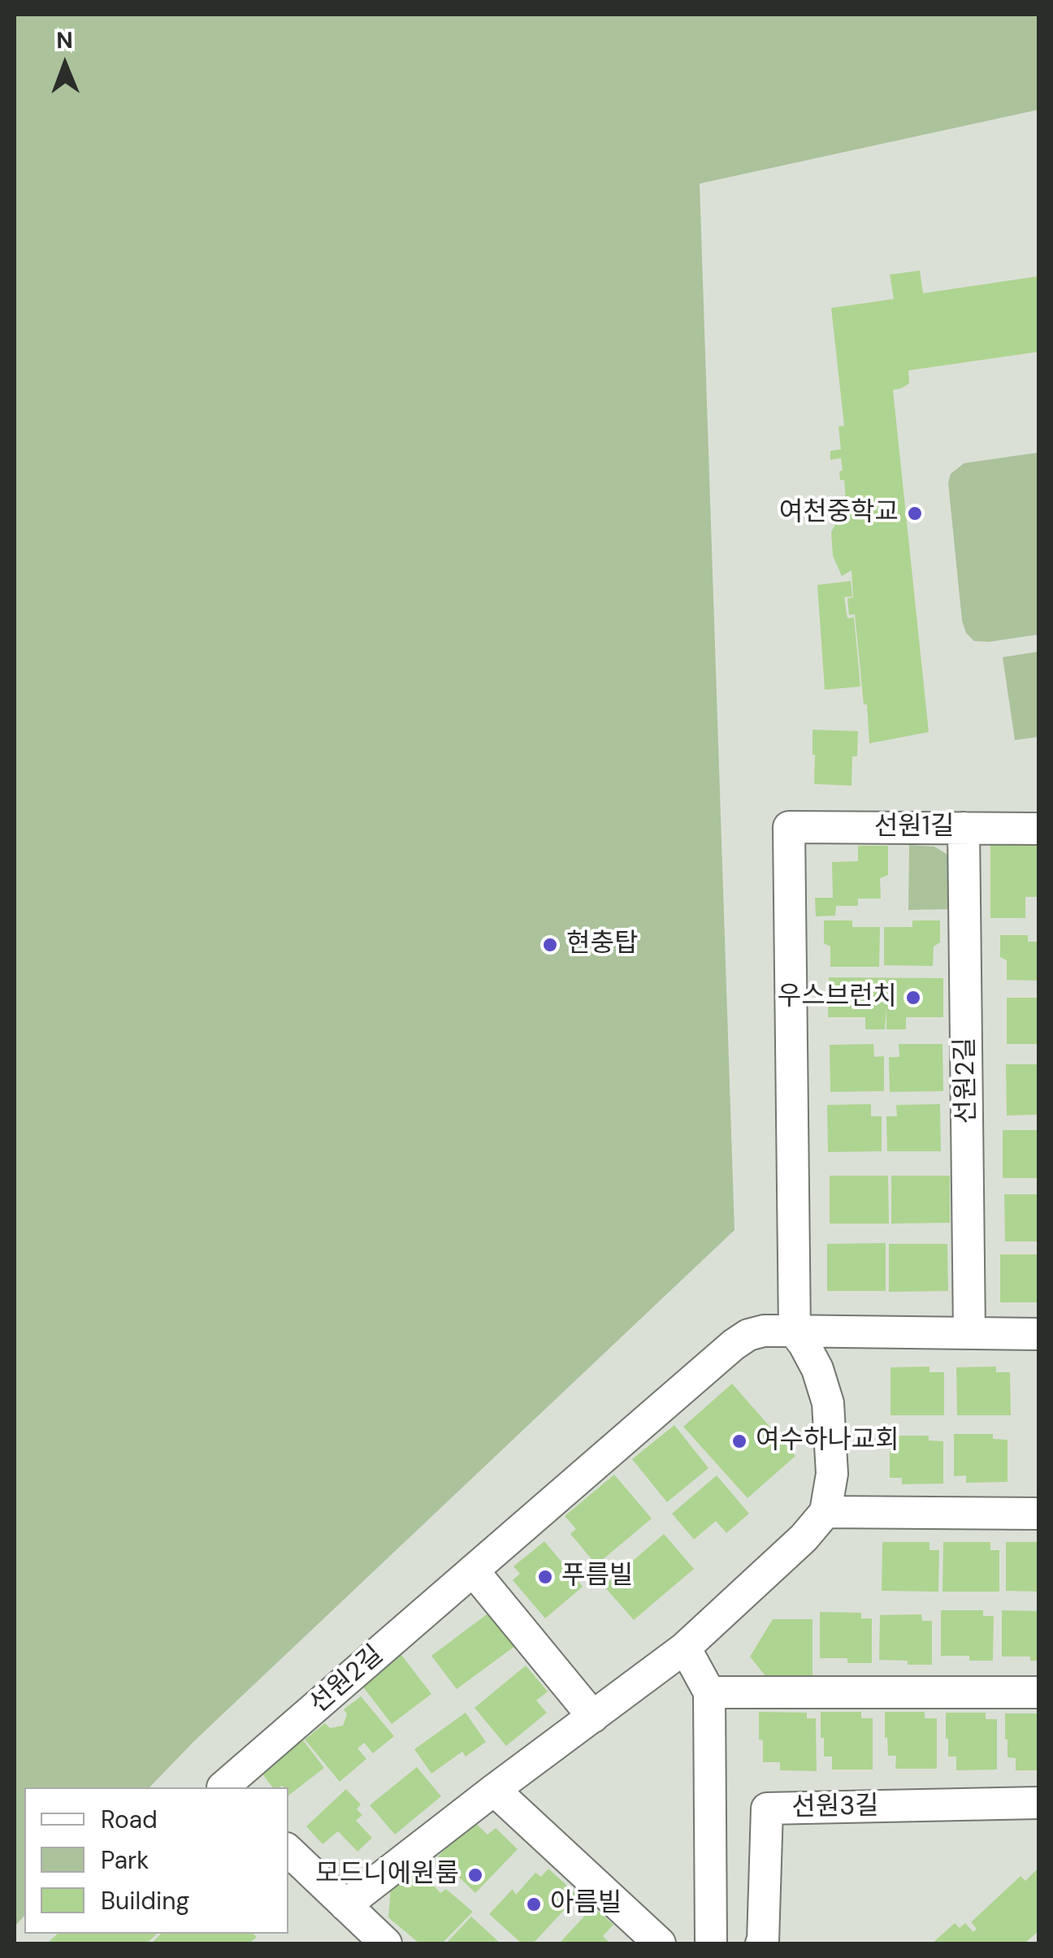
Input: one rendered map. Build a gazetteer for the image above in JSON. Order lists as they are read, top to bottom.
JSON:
{
  "streets": {
    "street": ["선원1길", "선원2길", "선원3길"]
  },
  "crossings": [
    ["선원1길", "선원2길"]
  ],
  "places": [
    "여천중학교",
    "현충탑",
    "우스브런치",
    "여수하나교회",
    "푸름빌",
    "모드니에원룸",
    "아름빌"
  ],
  "legend": ["Road", "Park", "Building"],
  "north": "top"
}
